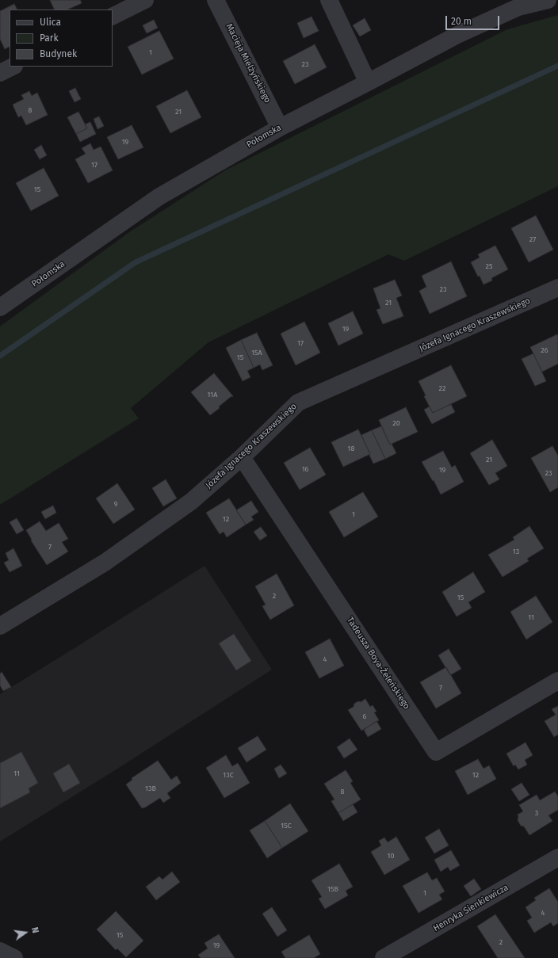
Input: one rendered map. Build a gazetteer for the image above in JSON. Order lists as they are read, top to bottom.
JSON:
{
  "streets": {
    "street": [
      "Macieja Mielżyńskiego",
      "Połomska",
      "Józefa Ignacego Kraszewskiego",
      "Tadeusza Boya-Żeleńskiego",
      "Henryka Sienkiewicza"
    ]
  },
  "crossings": [
    ["Macieja Mielżyńskiego", "Połomska"],
    ["Józefa Ignacego Kraszewskiego", "Tadeusza Boya-Żeleńskiego"]
  ],
  "house_numbers": [
    "1",
    "23",
    "8",
    "21",
    "19",
    "17",
    "15",
    "27",
    "25",
    "23",
    "21",
    "19",
    "17",
    "26",
    "15A",
    "15",
    "22",
    "11A",
    "20",
    "18",
    "21",
    "16",
    "19",
    "23",
    "9",
    "1",
    "12",
    "7",
    "13",
    "2",
    "15",
    "11",
    "4",
    "7",
    "6",
    "11",
    "13C",
    "12",
    "13B",
    "8",
    "3",
    "15C",
    "10",
    "15B",
    "1",
    "4",
    "15",
    "2",
    "19"
  ],
  "legend": ["Ulica", "Park", "Budynek"],
  "scale_bar": "20 m",
  "north": "right"
}
